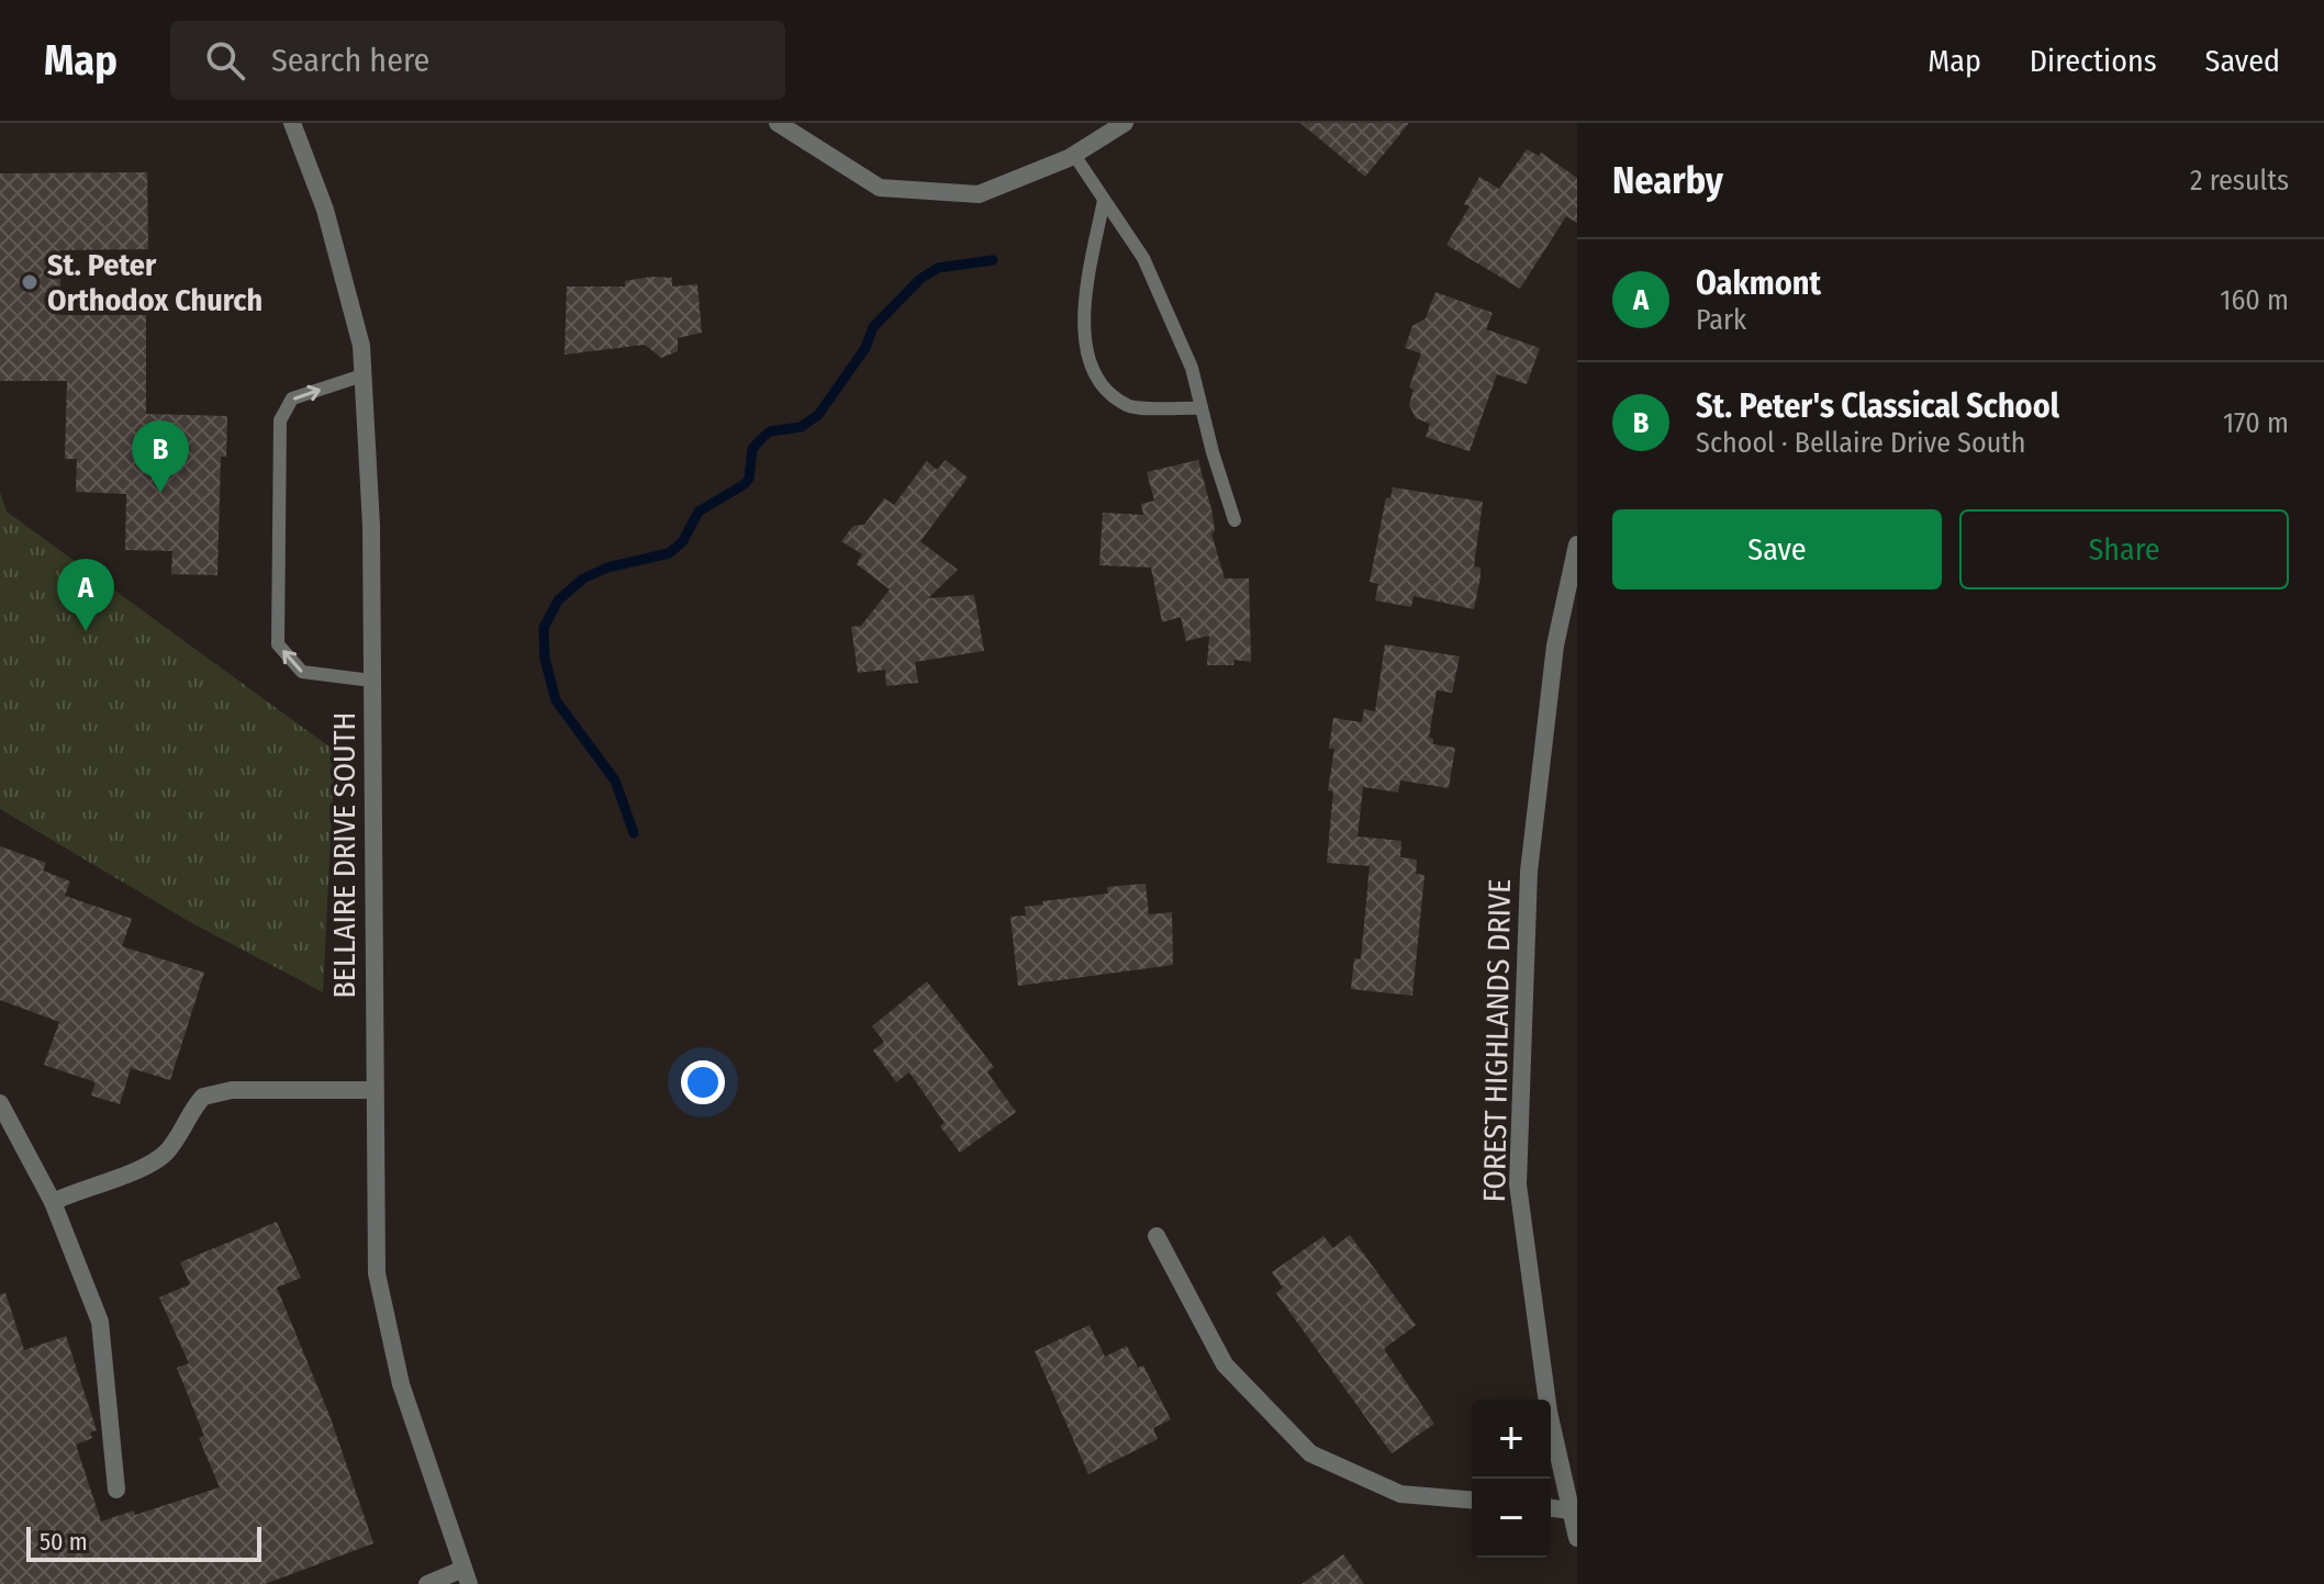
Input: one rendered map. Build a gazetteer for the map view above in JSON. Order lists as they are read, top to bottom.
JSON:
{
  "streets": {
    "street": ["BELLAIRE DRIVE SOUTH", "FOREST HIGHLANDS DRIVE"]
  },
  "places": ["St. Peter Orthodox Church"],
  "scale_bar": "50 m",
  "page": {
    "header": "Map",
    "search": "Search here",
    "nav": ["Map", "Directions", "Saved"],
    "heading": ["Nearby", "2 results"],
    "list": [
      {
        "mark": "A",
        "name": "Oakmont",
        "note": "Park",
        "value": "160 m"
      },
      {
        "mark": "B",
        "name": "St. Peter's Classical School",
        "note": "School · Bellaire Drive South",
        "value": "170 m"
      }
    ],
    "pins": ["B", "A"],
    "buttons": ["Save", "Share"],
    "map_buttons": ["+", "−"],
    "scale": "50 m"
  }
}
